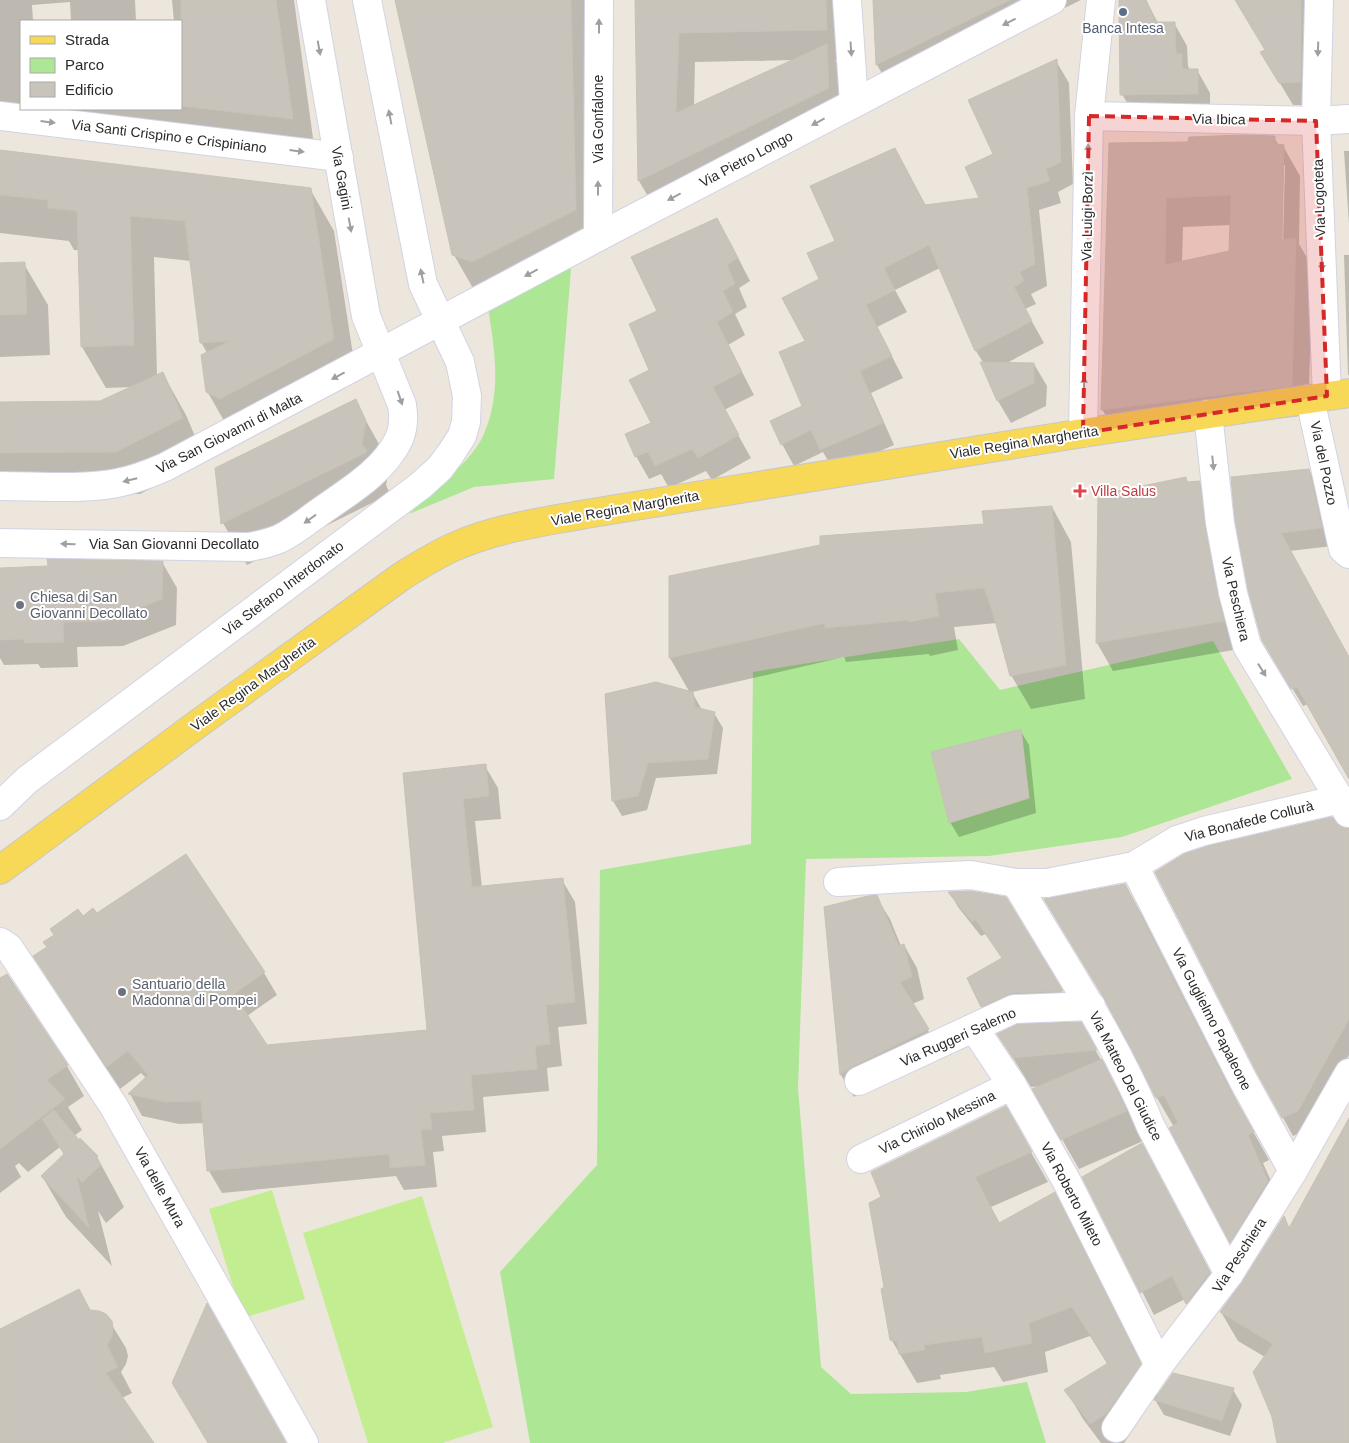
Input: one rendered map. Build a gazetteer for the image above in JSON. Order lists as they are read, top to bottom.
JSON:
{
  "streets": {
    "main road": ["Viale Regina Margherita"],
    "street": [
      "Via Gonfalone",
      "Via Ibica",
      "Via Santi Crispino e Crispiniano",
      "Via Pietro Longo",
      "Via Gagini",
      "Via Logoteta",
      "Via Luigi Borzì",
      "Via San Giovanni di Malta",
      "Via del Pozzo",
      "Via San Giovanni Decollato",
      "Via Stefano Interdonato",
      "Via Peschiera",
      "Via Bonafede Collurà",
      "Via Guglielmo Papaleone",
      "Via Ruggeri Salerno",
      "Via Matteo Del Giudice",
      "Via Chiriolo Messina",
      "Via delle Mura",
      "Via Roberto Mileto"
    ]
  },
  "crossings": [
    ["Via Gonfalone", "Via Pietro Longo"],
    ["Via Ibica", "Via Logoteta"],
    ["Via Ibica", "Via Luigi Borzì"],
    ["Via Santi Crispino e Crispiniano", "Via Gagini"],
    ["Via Pietro Longo", "Via San Giovanni di Malta"],
    ["Via Pietro Longo", "Via Stefano Interdonato"],
    ["Via Gagini", "Via San Giovanni di Malta"],
    ["Via Gagini", "Via San Giovanni Decollato"],
    ["Via Logoteta", "Viale Regina Margherita"],
    ["Via Logoteta", "Via del Pozzo"],
    ["Via Luigi Borzì", "Viale Regina Margherita"],
    ["Via San Giovanni di Malta", "Via San Giovanni Decollato"],
    ["Via San Giovanni di Malta", "Via Stefano Interdonato"],
    ["Viale Regina Margherita", "Via del Pozzo"],
    ["Viale Regina Margherita", "Via Peschiera"],
    ["Via Peschiera", "Via Bonafede Collurà"],
    ["Via Peschiera", "Via Guglielmo Papaleone"],
    ["Via Peschiera", "Via Matteo Del Giudice"],
    ["Via Peschiera", "Via Roberto Mileto"],
    ["Via Bonafede Collurà", "Via Guglielmo Papaleone"],
    ["Via Bonafede Collurà", "Via Matteo Del Giudice"],
    ["Via Ruggeri Salerno", "Via Matteo Del Giudice"],
    ["Via Ruggeri Salerno", "Via Roberto Mileto"],
    ["Via Chiriolo Messina", "Via Roberto Mileto"]
  ],
  "one_way": [
    "Via Santi Crispino e Crispiniano",
    "Via Pietro Longo",
    "Via Logoteta",
    "Via Luigi Borzì",
    "Via San Giovanni di Malta",
    "Via San Giovanni Decollato",
    "Via Peschiera"
  ],
  "places": {
    "other": ["Banca Intesa", "Chiesa di San Giovanni Decollato", "Santuario della Madonna di Pompei"],
    "health": ["Villa Salus"]
  },
  "legend": ["Strada", "Parco", "Edificio"]
}
